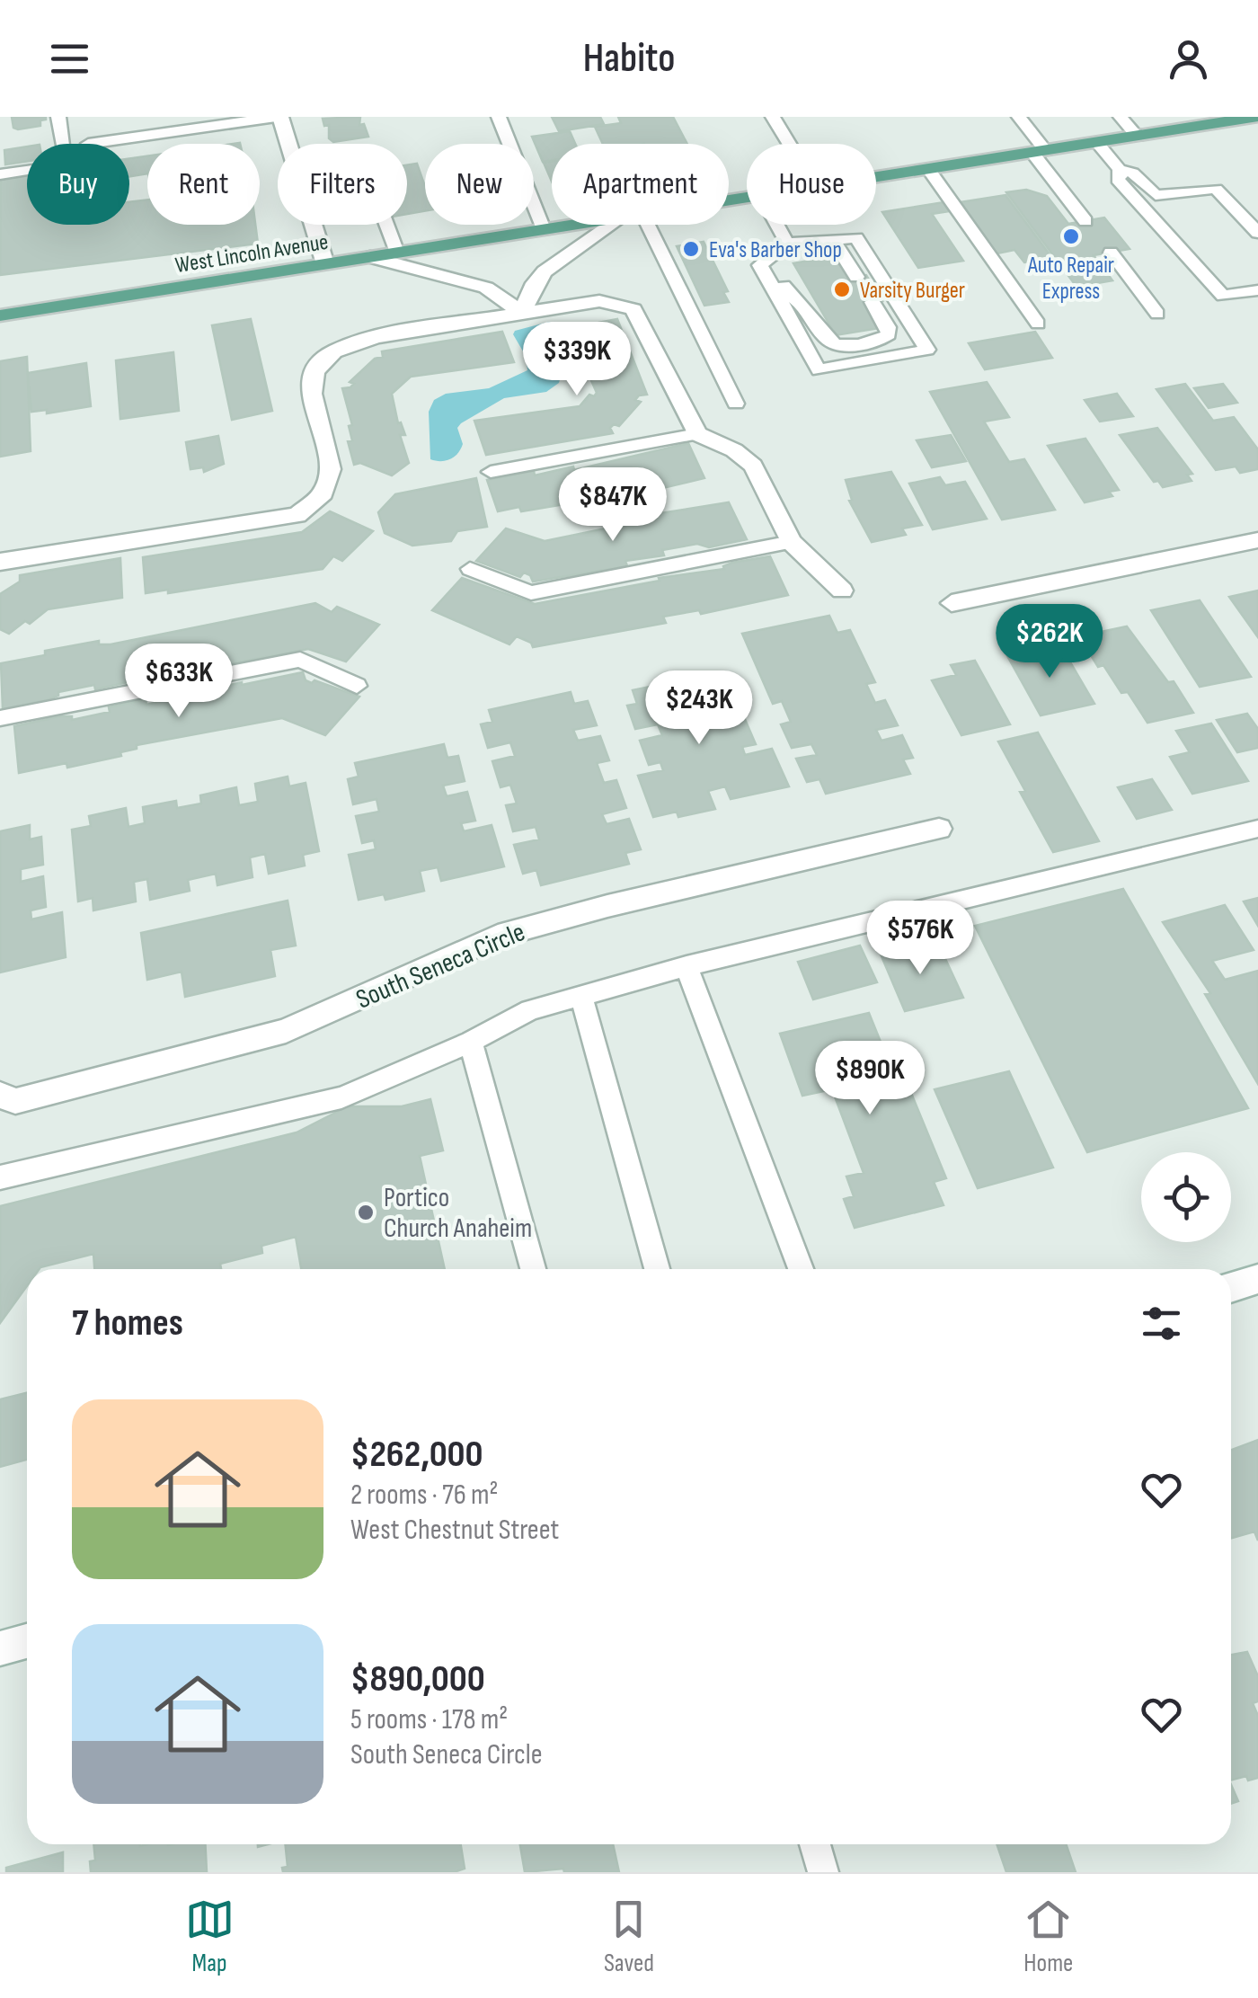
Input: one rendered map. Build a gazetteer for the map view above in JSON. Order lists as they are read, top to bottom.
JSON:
{
  "streets": {
    "main road": ["West Lincoln Avenue"],
    "street": ["South Seneca Circle"]
  },
  "places": [
    "Auto Repair Express",
    "Eva's Barber Shop",
    "Varsity Burger",
    "Portico Church Anaheim"
  ],
  "page": {
    "header": "Habito",
    "chip": [
      "Buy",
      "Rent",
      "Filters",
      "New",
      "Apartment",
      "House"
    ],
    "price": [
      "$339K",
      "$847K",
      "$262K",
      "$633K",
      "$243K",
      "$576K",
      "$890K"
    ],
    "heading": "7 homes",
    "list": [
      {
        "name": "$262,000",
        "note": "2 rooms · 76 m² · West Chestnut Street"
      },
      {
        "name": "$890,000",
        "note": "5 rooms · 178 m² · South Seneca Circle"
      }
    ],
    "tabs": ["Map", "Saved", "Home"]
  }
}
